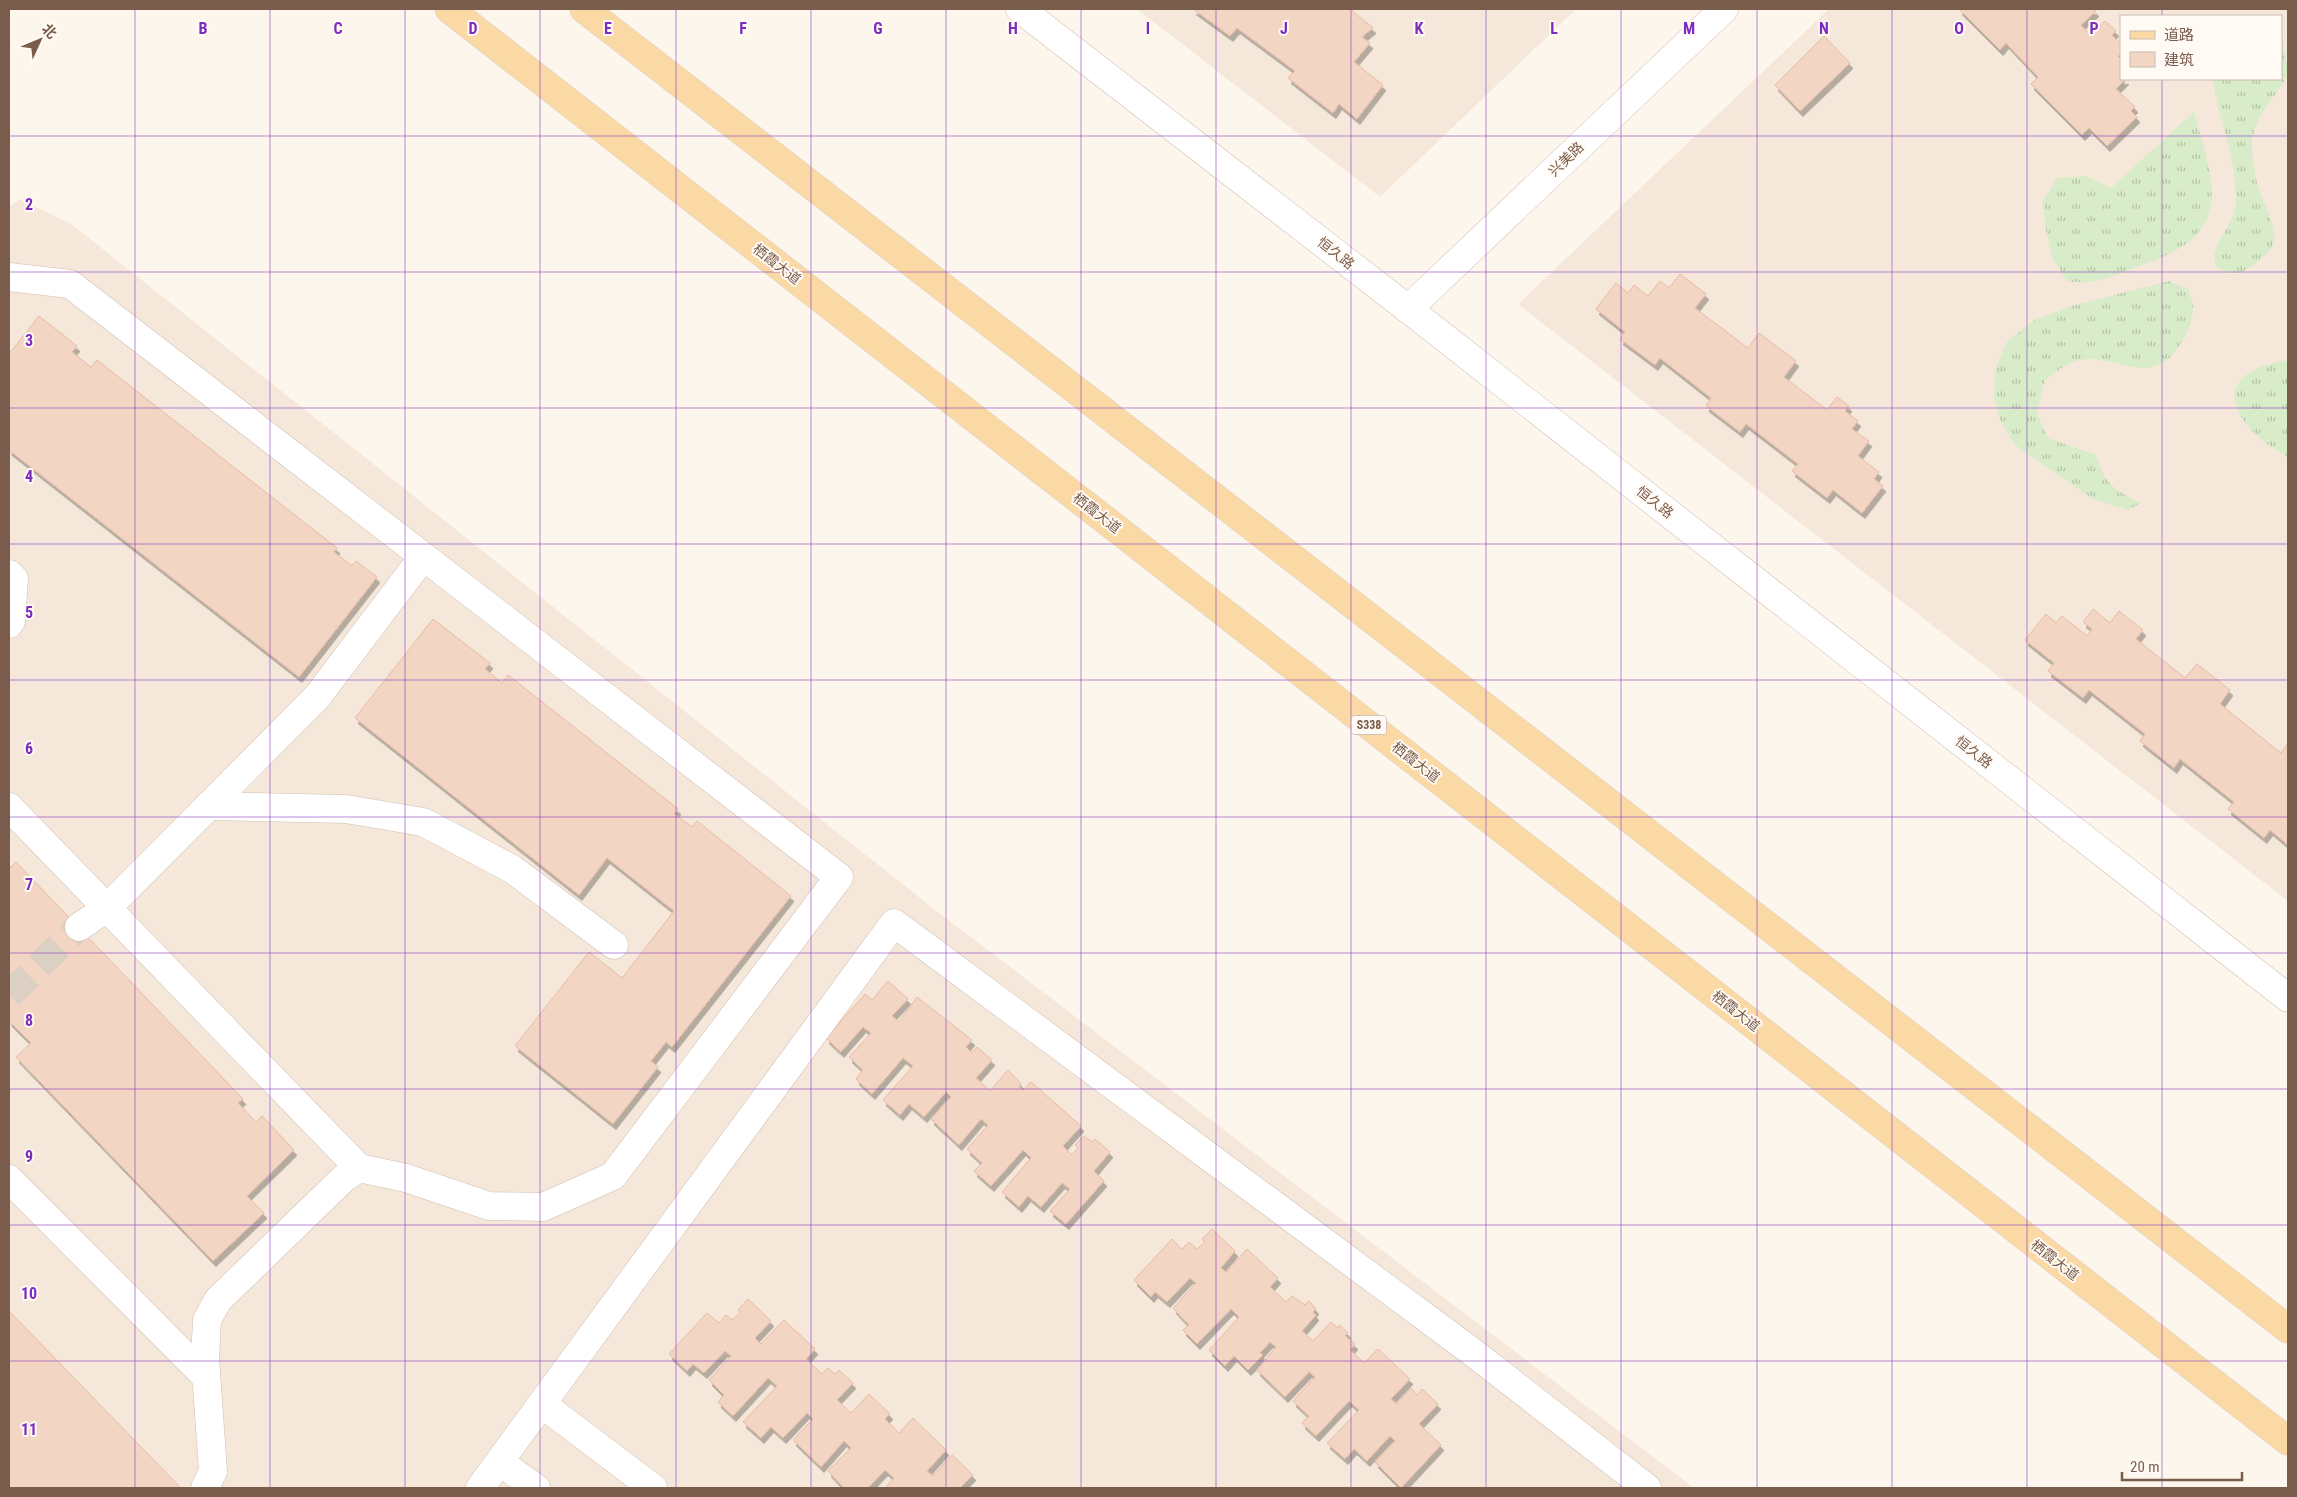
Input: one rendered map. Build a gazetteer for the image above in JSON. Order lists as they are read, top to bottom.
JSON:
{
  "streets": {
    "main road": ["栖霞大道", "S338"],
    "street": ["兴美路", "恒久路"]
  },
  "crossings": [
    ["兴美路", "恒久路"]
  ],
  "legend": ["道路", "建筑"],
  "scale_bar": "20 m",
  "north": "top right",
  "grid": {
    "columns": [
      "B",
      "C",
      "D",
      "E",
      "F",
      "G",
      "H",
      "I",
      "J",
      "K",
      "L",
      "M",
      "N",
      "O",
      "P"
    ],
    "rows": [
      "2",
      "3",
      "4",
      "5",
      "6",
      "7",
      "8",
      "9",
      "10",
      "11"
    ]
  }
}
